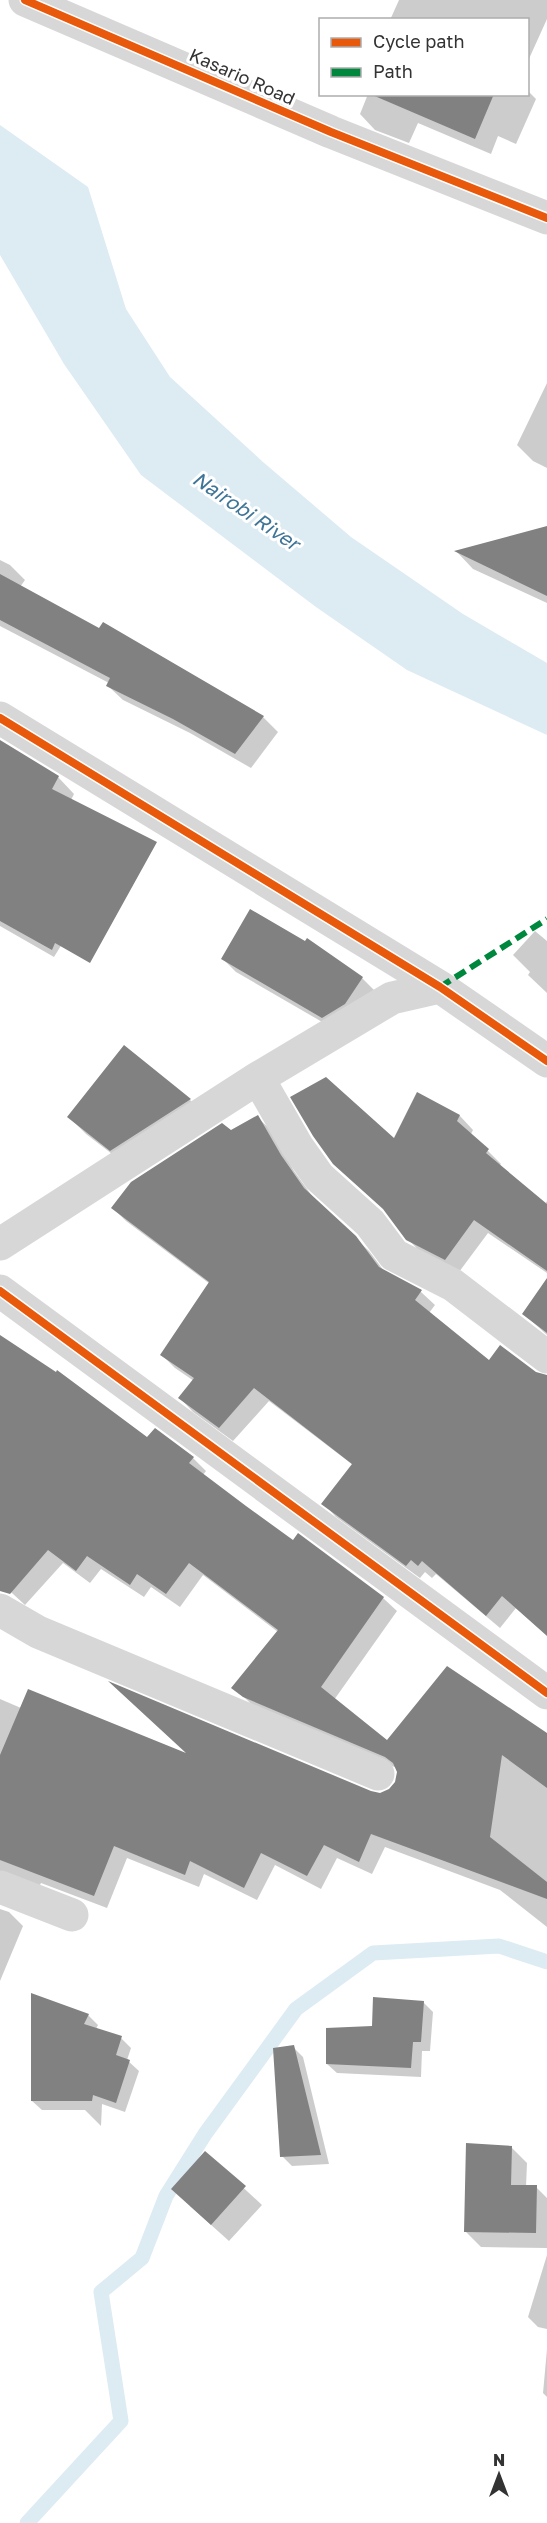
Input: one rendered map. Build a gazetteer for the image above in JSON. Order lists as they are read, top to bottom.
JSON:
{
  "streets": {
    "street": ["Kasario Road"]
  },
  "water": ["Nairobi River"],
  "legend": ["Cycle path", "Path"],
  "north": "top"
}
